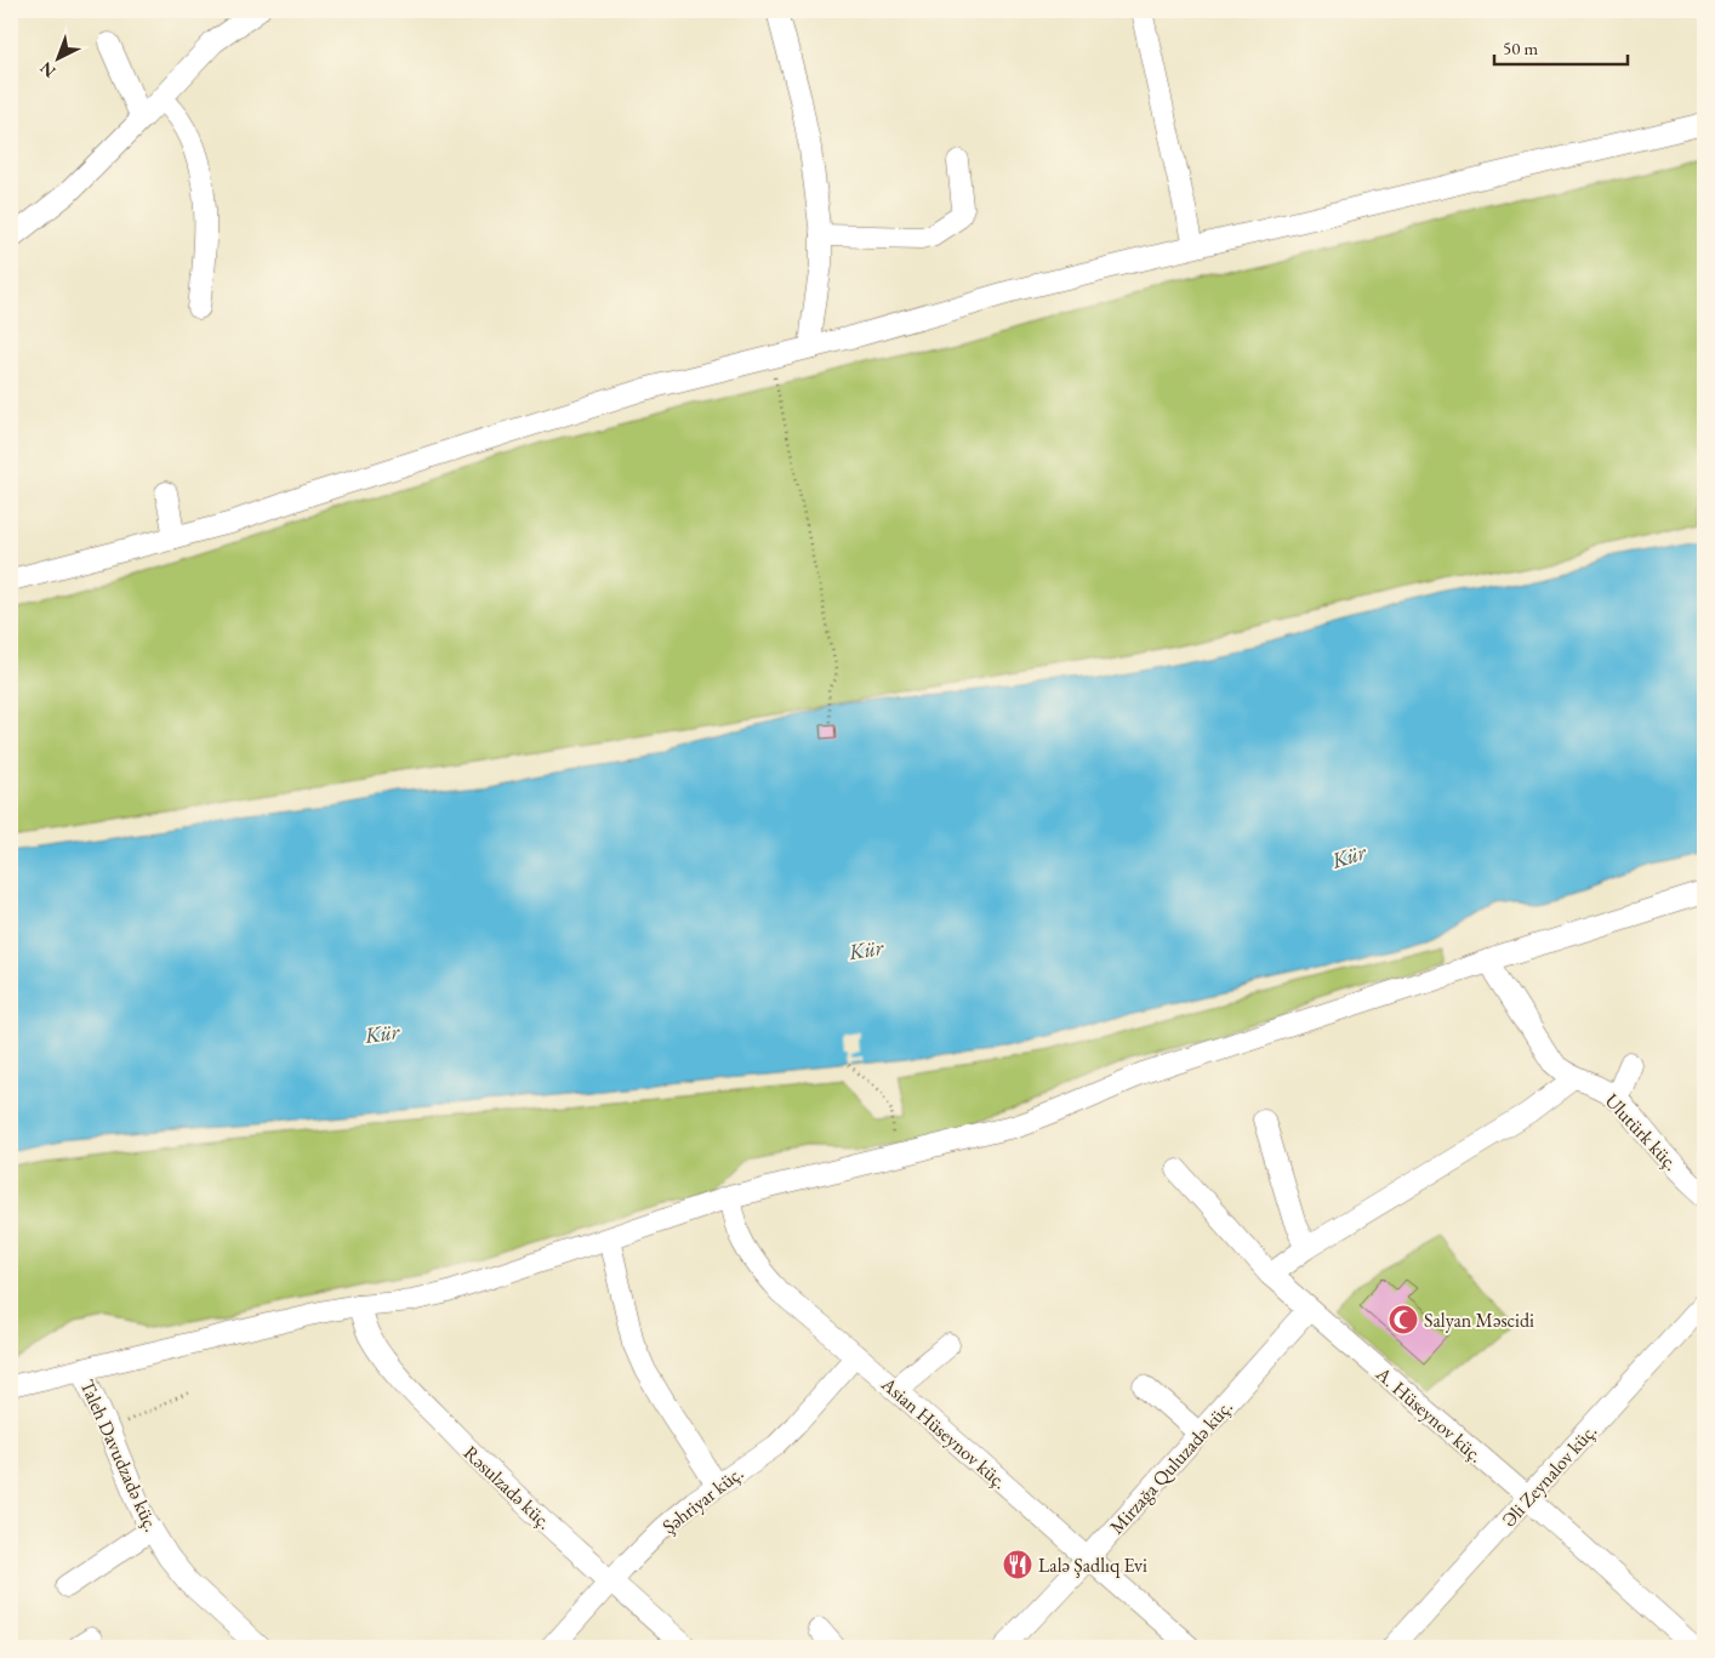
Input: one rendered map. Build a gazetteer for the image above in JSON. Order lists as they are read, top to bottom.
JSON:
{
  "streets": {
    "street": [
      "Ulutürk küç.",
      "A. Hüseynov küç.",
      "Asian Hüseynov küç.",
      "Taleh Davudzadə küç.",
      "Mirzağa Quluzadə küç.",
      "Əli Zeynalov küç.",
      "Rəsulzadə küç.",
      "Şəhriyar küç."
    ]
  },
  "crossings": [
    ["A. Hüseynov küç.", "Mirzağa Quluzadə küç."],
    ["A. Hüseynov küç.", "Əli Zeynalov küç."],
    ["Asian Hüseynov küç.", "Mirzağa Quluzadə küç."],
    ["Asian Hüseynov küç.", "Şəhriyar küç."],
    ["Rəsulzadə küç.", "Şəhriyar küç."]
  ],
  "water": ["Kür"],
  "places": {
    "mosque": ["Salyan Məscidi"],
    "restaurant": ["Lalə Şadlıq Evi"]
  },
  "scale_bar": "50 m",
  "north": "bottom left"
}
